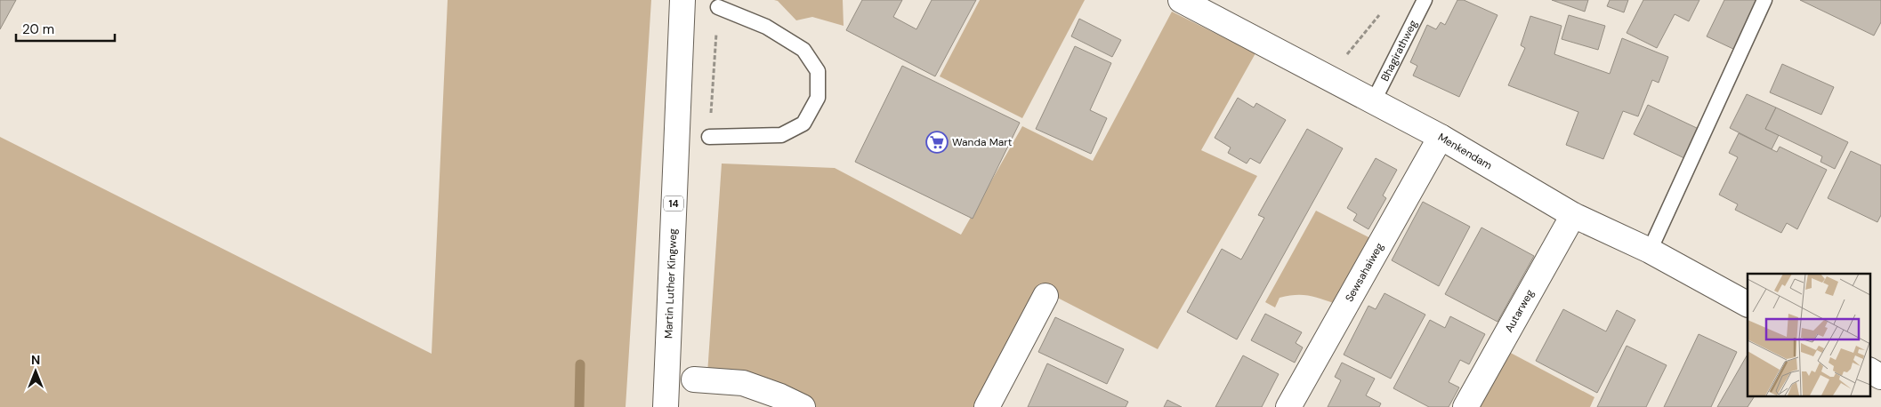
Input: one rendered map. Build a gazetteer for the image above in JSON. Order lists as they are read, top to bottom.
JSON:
{
  "streets": {
    "street": [
      "Menkendam",
      "14",
      "Sewsahaiweg",
      "Martin Luther Kingweg",
      "Autarweg"
    ],
    "lane": ["Bhagirathweg"]
  },
  "crossings": [
    ["Bhagirathweg", "Menkendam"],
    ["Menkendam", "Sewsahaiweg"],
    ["Menkendam", "Autarweg"]
  ],
  "places": {
    "supermarket": ["Wanda Mart"]
  },
  "scale_bar": "20 m",
  "north": "top"
}
